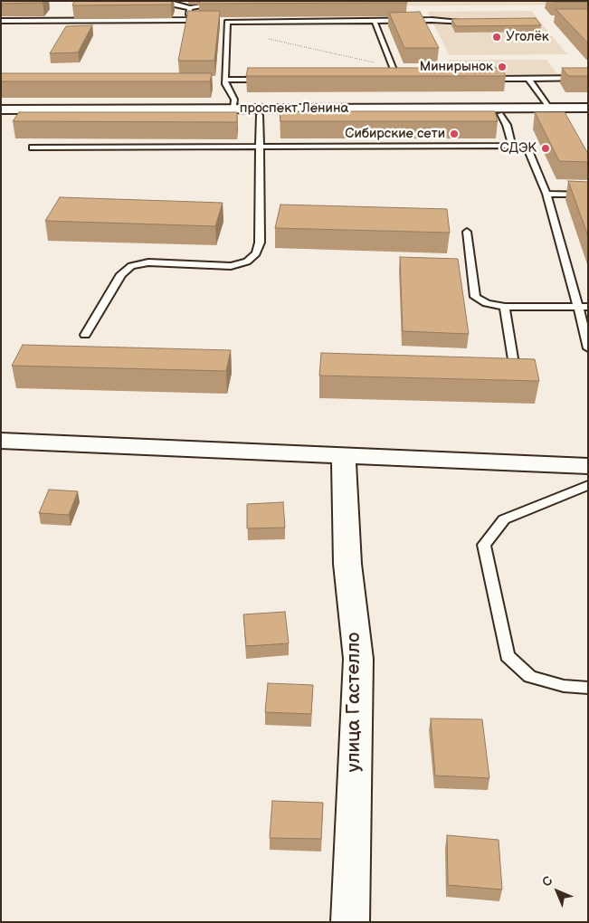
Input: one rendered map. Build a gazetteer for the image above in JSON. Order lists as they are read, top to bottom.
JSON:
{
  "streets": {
    "street": ["проспект Ленина", "улица Гастелло"]
  },
  "places": [
    "Уголёк",
    "Минирынок",
    "Сибирские сети",
    "СДЭК"
  ],
  "north": "top left"
}
